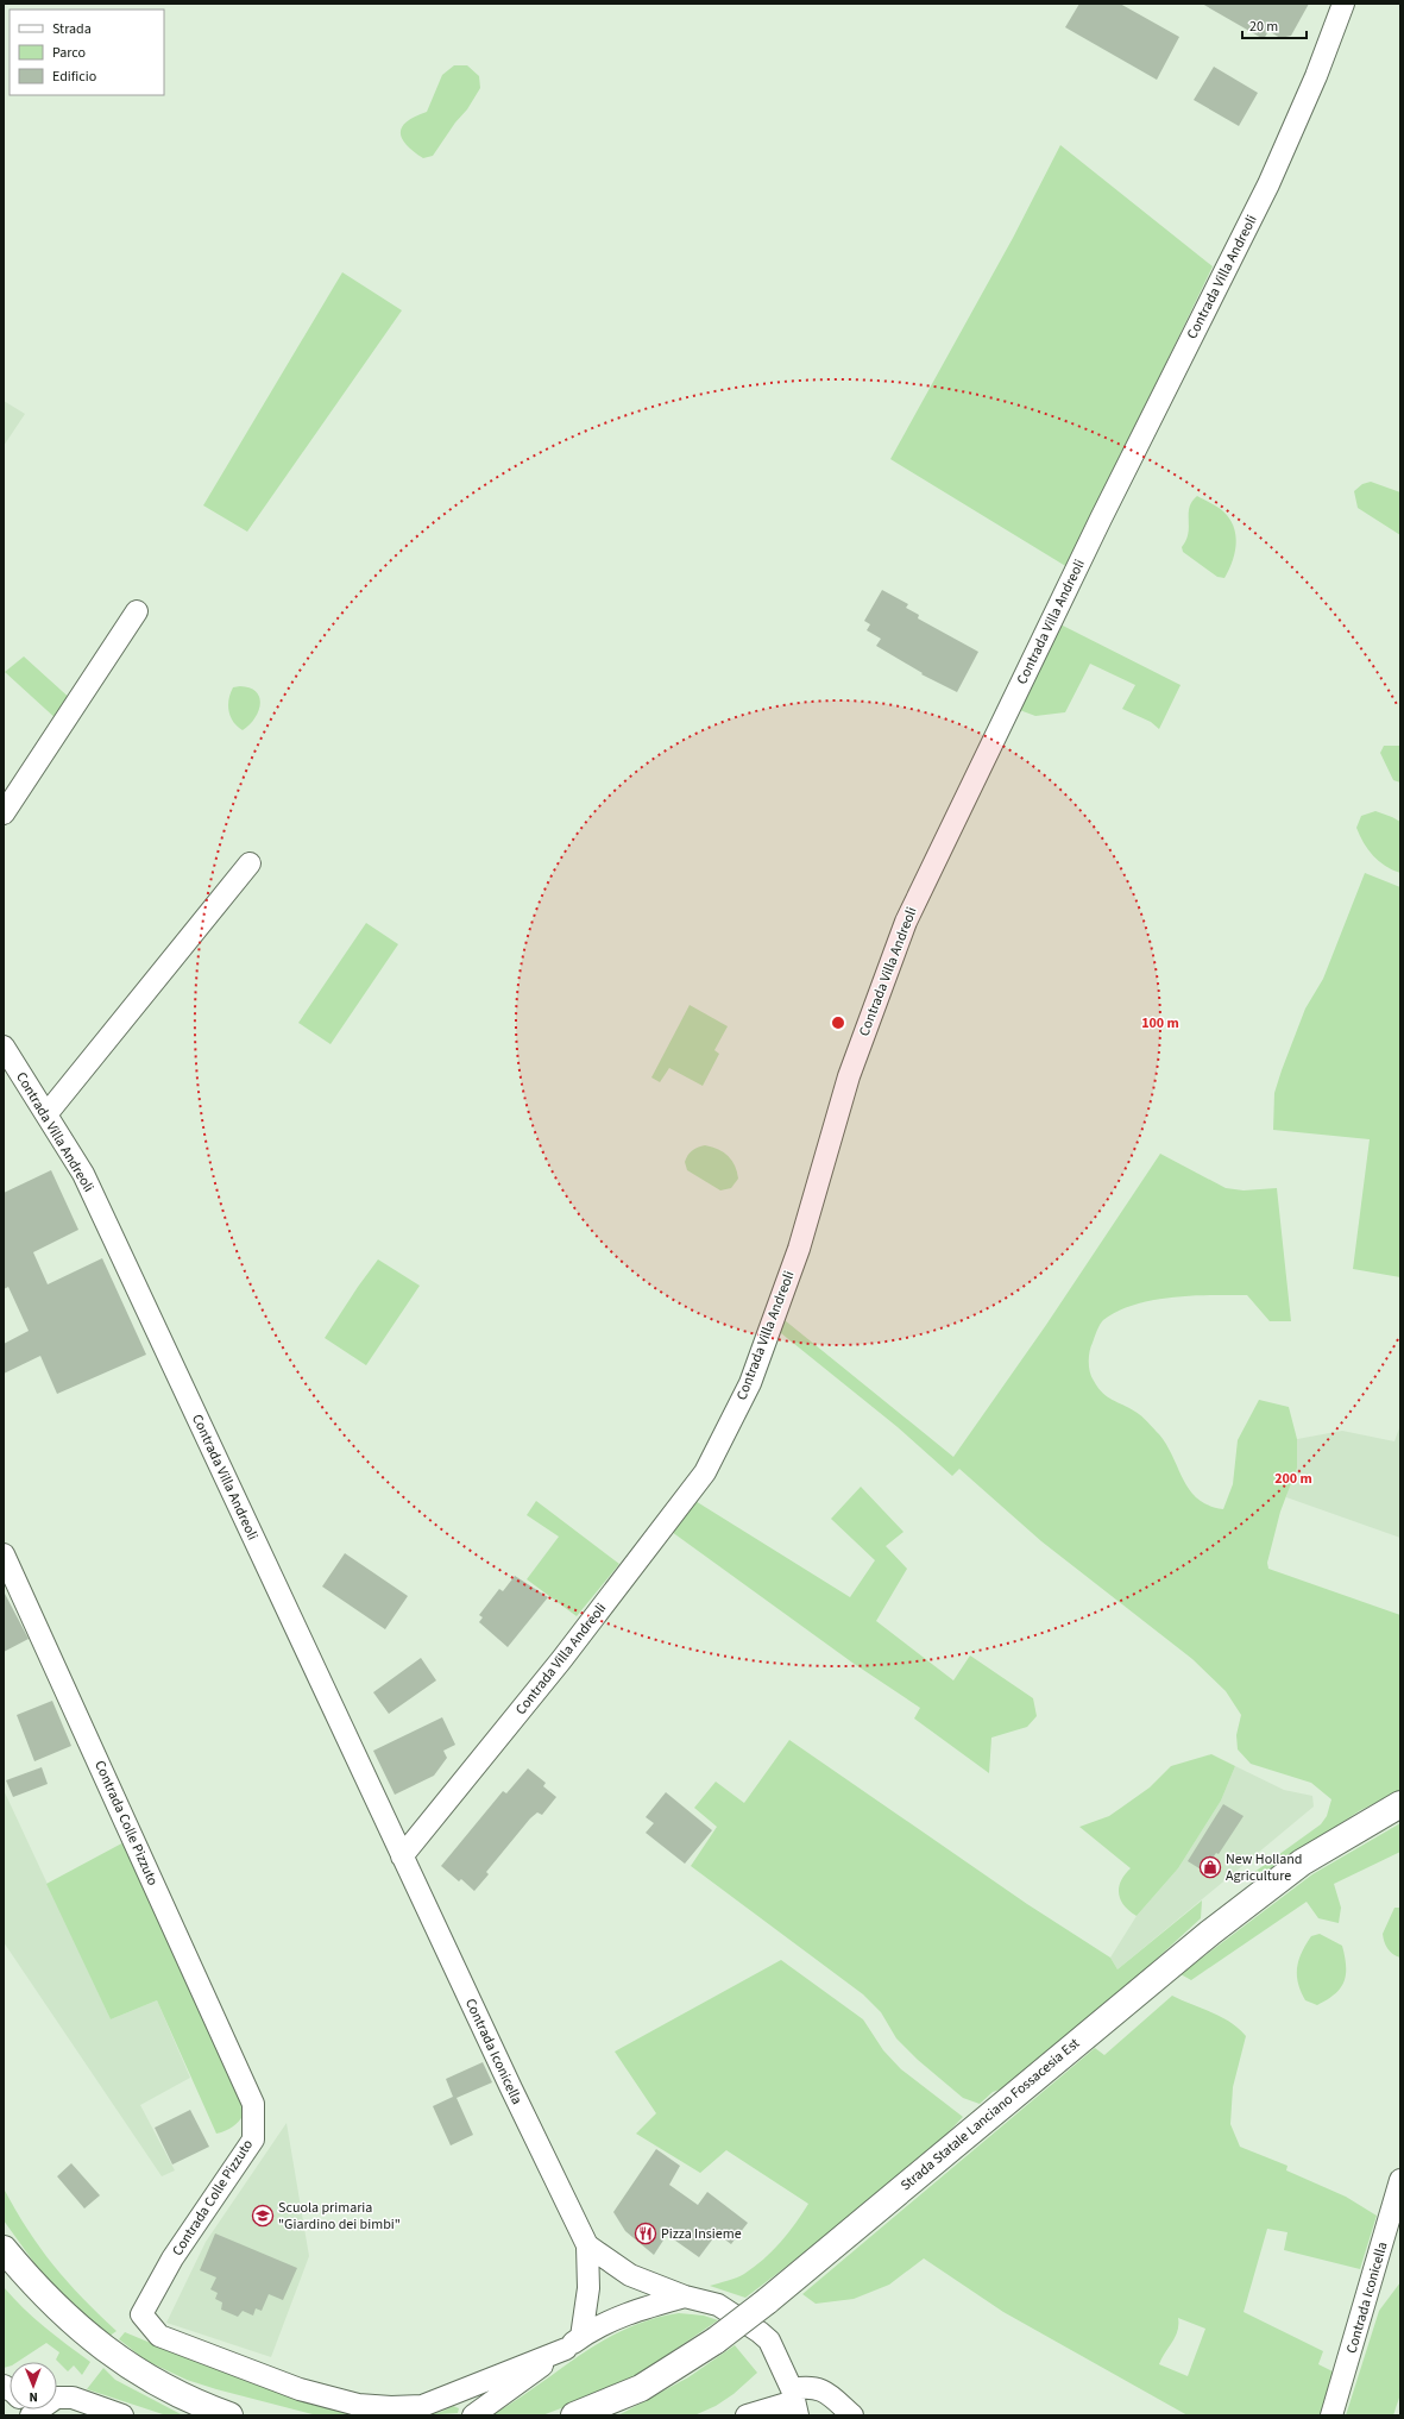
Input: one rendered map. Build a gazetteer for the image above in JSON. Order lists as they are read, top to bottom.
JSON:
{
  "streets": {
    "main road": ["Strada Statale Lanciano Fossacesia Est"],
    "street": ["Contrada Villa Andreoli", "Contrada Colle Pizzuto", "Contrada Iconicella"]
  },
  "crossings": [
    ["Contrada Villa Andreoli", "Contrada Iconicella"],
    ["Contrada Colle Pizzuto", "Contrada Iconicella"]
  ],
  "places": {
    "shop": ["New Holland Agriculture"],
    "school or university": ["Scuola primaria \"Giardino dei bimbi\""],
    "restaurant": ["Pizza Insieme"]
  },
  "legend": ["Strada", "Parco", "Edificio"],
  "scale_bar": "20 m",
  "north": "bottom",
  "rings": ["100 m", "200 m"]
}
